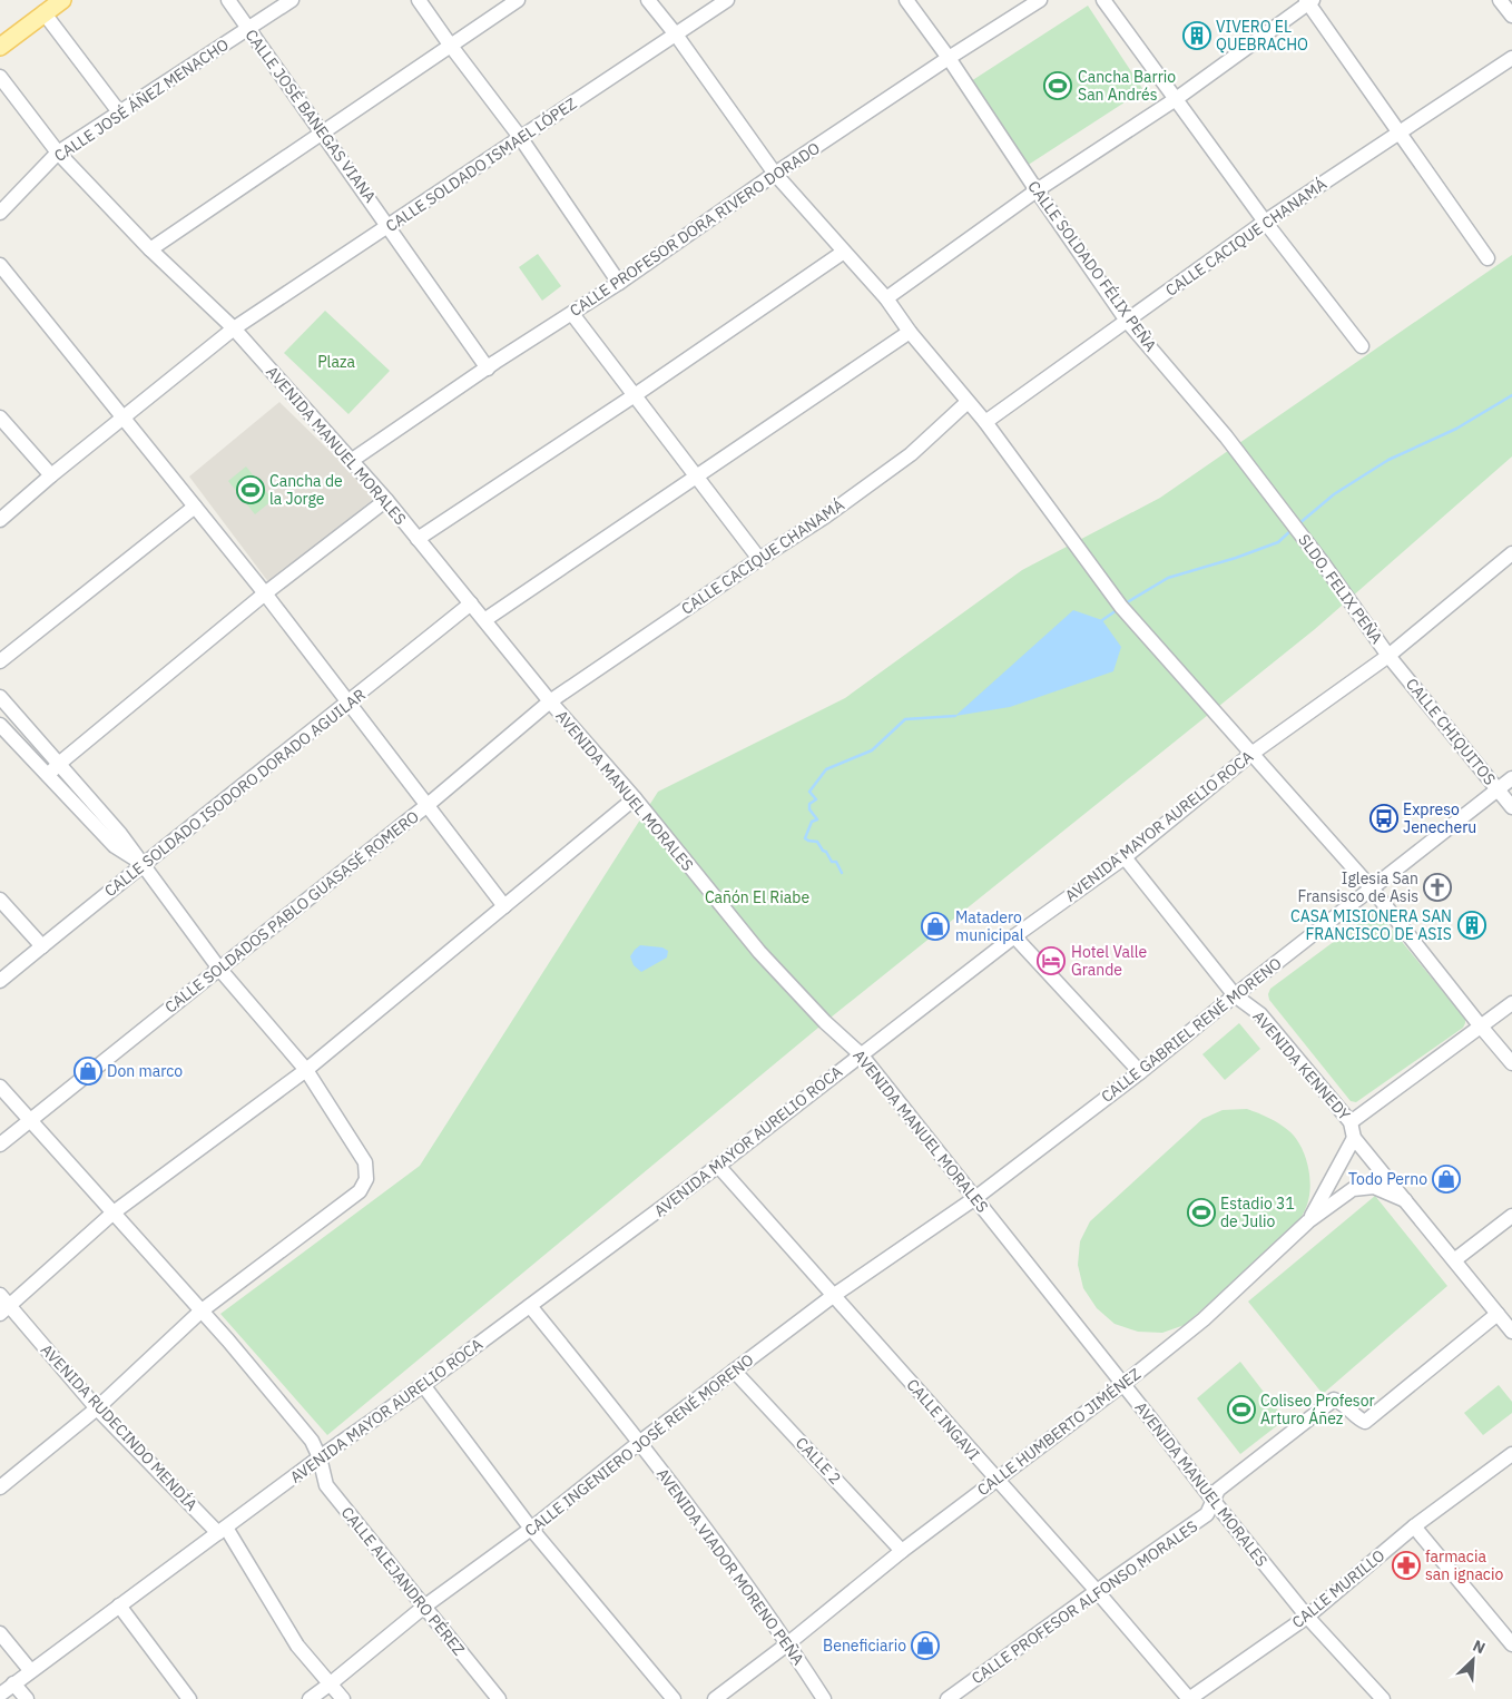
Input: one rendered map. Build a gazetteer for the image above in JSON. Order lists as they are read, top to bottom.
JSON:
{
  "streets": {
    "street": [
      "CALLE JOSÉ ÁÑEZ MENACHO",
      "CALLE JOSÉ BANEGAS VIANA",
      "CALLE SOLDADO ISMAEL LÓPEZ",
      "CALLE PROFESOR DORA RIVERO DORADO",
      "CALLE CACIQUE CHANAMÁ",
      "CALLE SOLDADO FÉLIX PEÑA",
      "AVENIDA MANUEL MORALES",
      "SLDO. FELIX PEÑA",
      "CALLE CHIQUITOS",
      "CALLE SOLDADO ISODORO DORADO AGUILAR",
      "AVENIDA MAYOR AURELIO ROCA",
      "CALLE SOLDADOS PABLO GUASASÉ ROMERO",
      "CALLE GABRIEL RENÉ MORENO",
      "AVENIDA KENNEDY",
      "CALLE INGAVI",
      "AVENIDA RUDECINDO MENDÍA",
      "CALLE HUMBERTO JIMÉNEZ",
      "CALLE INGENIERO JOSÉ RENÉ MORENO",
      "CALLE 2",
      "AVENIDA VIADOR MORENO PEÑA",
      "CALLE ALEJANDRO PÉREZ",
      "CALLE MURILLO",
      "CALLE PROFESOR ALFONSO MORALES"
    ]
  },
  "crossings": [
    ["CALLE JOSÉ ÁÑEZ MENACHO", "CALLE JOSÉ BANEGAS VIANA"],
    ["CALLE JOSÉ ÁÑEZ MENACHO", "AVENIDA MANUEL MORALES"],
    ["CALLE JOSÉ BANEGAS VIANA", "CALLE SOLDADO ISMAEL LÓPEZ"],
    ["CALLE JOSÉ BANEGAS VIANA", "CALLE PROFESOR DORA RIVERO DORADO"],
    ["CALLE SOLDADO ISMAEL LÓPEZ", "AVENIDA MANUEL MORALES"],
    ["CALLE PROFESOR DORA RIVERO DORADO", "CALLE SOLDADO FÉLIX PEÑA"],
    ["CALLE PROFESOR DORA RIVERO DORADO", "AVENIDA MANUEL MORALES"],
    ["CALLE CACIQUE CHANAMÁ", "CALLE SOLDADO FÉLIX PEÑA"],
    ["CALLE CACIQUE CHANAMÁ", "AVENIDA MANUEL MORALES"],
    ["CALLE CACIQUE CHANAMÁ", "CALLE SOLDADOS PABLO GUASASÉ ROMERO"],
    ["CALLE SOLDADO FÉLIX PEÑA", "SLDO. FELIX PEÑA"],
    ["AVENIDA MANUEL MORALES", "CALLE SOLDADO ISODORO DORADO AGUILAR"],
    ["AVENIDA MANUEL MORALES", "AVENIDA MAYOR AURELIO ROCA"],
    ["AVENIDA MANUEL MORALES", "CALLE SOLDADOS PABLO GUASASÉ ROMERO"],
    ["AVENIDA MANUEL MORALES", "CALLE GABRIEL RENÉ MORENO"],
    ["AVENIDA MANUEL MORALES", "CALLE HUMBERTO JIMÉNEZ"],
    ["AVENIDA MANUEL MORALES", "CALLE INGENIERO JOSÉ RENÉ MORENO"],
    ["AVENIDA MANUEL MORALES", "CALLE MURILLO"],
    ["AVENIDA MANUEL MORALES", "CALLE PROFESOR ALFONSO MORALES"],
    ["SLDO. FELIX PEÑA", "CALLE CHIQUITOS"],
    ["SLDO. FELIX PEÑA", "AVENIDA MAYOR AURELIO ROCA"],
    ["CALLE CHIQUITOS", "AVENIDA MAYOR AURELIO ROCA"],
    ["CALLE CHIQUITOS", "CALLE GABRIEL RENÉ MORENO"],
    ["AVENIDA MAYOR AURELIO ROCA", "AVENIDA KENNEDY"],
    ["AVENIDA MAYOR AURELIO ROCA", "CALLE INGAVI"],
    ["AVENIDA MAYOR AURELIO ROCA", "AVENIDA RUDECINDO MENDÍA"],
    ["AVENIDA MAYOR AURELIO ROCA", "AVENIDA VIADOR MORENO PEÑA"],
    ["AVENIDA MAYOR AURELIO ROCA", "CALLE ALEJANDRO PÉREZ"],
    ["CALLE SOLDADOS PABLO GUASASÉ ROMERO", "CALLE ALEJANDRO PÉREZ"],
    ["CALLE GABRIEL RENÉ MORENO", "AVENIDA KENNEDY"],
    ["CALLE GABRIEL RENÉ MORENO", "CALLE INGENIERO JOSÉ RENÉ MORENO"],
    ["AVENIDA KENNEDY", "CALLE HUMBERTO JIMÉNEZ"],
    ["AVENIDA KENNEDY", "CALLE PROFESOR ALFONSO MORALES"],
    ["CALLE INGAVI", "CALLE HUMBERTO JIMÉNEZ"],
    ["CALLE INGAVI", "CALLE INGENIERO JOSÉ RENÉ MORENO"],
    ["CALLE INGAVI", "CALLE MURILLO"],
    ["CALLE INGAVI", "CALLE PROFESOR ALFONSO MORALES"],
    ["AVENIDA RUDECINDO MENDÍA", "CALLE INGENIERO JOSÉ RENÉ MORENO"],
    ["CALLE HUMBERTO JIMÉNEZ", "CALLE 2"],
    ["CALLE HUMBERTO JIMÉNEZ", "AVENIDA VIADOR MORENO PEÑA"],
    ["CALLE INGENIERO JOSÉ RENÉ MORENO", "CALLE 2"],
    ["CALLE INGENIERO JOSÉ RENÉ MORENO", "AVENIDA VIADOR MORENO PEÑA"],
    ["CALLE INGENIERO JOSÉ RENÉ MORENO", "CALLE ALEJANDRO PÉREZ"]
  ],
  "parks": ["Plaza", "Cañón El Riabe"],
  "places": {
    "building": ["VIVERO EL QUEBRACHO", "CASA MISIONERA SAN FRANCISCO DE ASIS"],
    "sports": [
      "Cancha Barrio San Andrés",
      "Cancha de la Jorge",
      "Estadio 31 de Julio",
      "Coliseo Profesor Arturo Áñez"
    ],
    "bus stop": ["Expreso Jenecheru"],
    "church": ["Iglesia San Fransisco de Asis"],
    "shop": [
      "Matadero municipal",
      "Don marco",
      "Todo Perno",
      "Beneficiario"
    ],
    "hotel": ["Hotel Valle Grande"],
    "pharmacy": ["farmacia san ignacio"]
  },
  "north": "top right"
}
